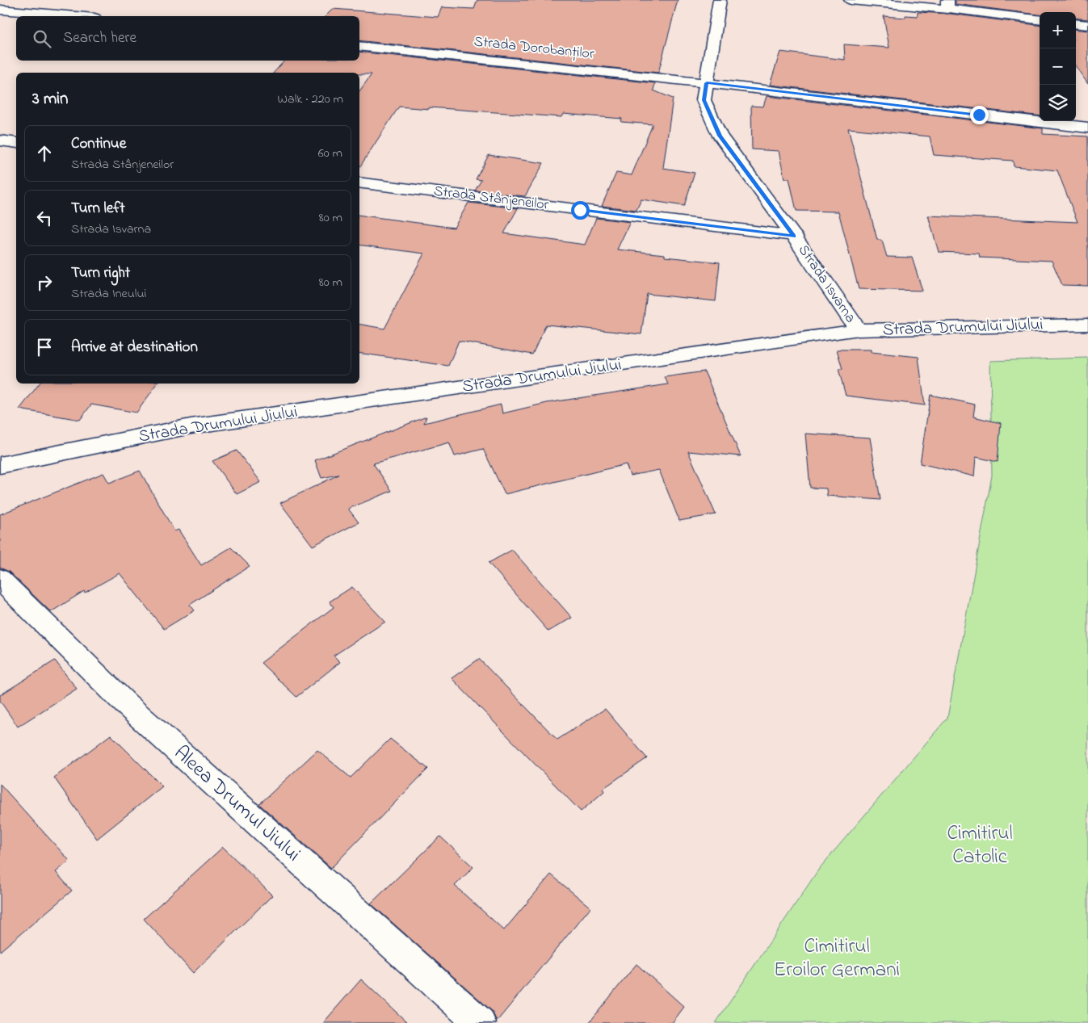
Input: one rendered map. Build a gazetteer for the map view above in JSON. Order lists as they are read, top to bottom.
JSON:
{
  "streets": {
    "street": [
      "Strada Dorobanților",
      "Strada Stânjeneilor",
      "Strada Isvarna",
      "Strada Drumului Jiului",
      "Aleea Drumul Jiului"
    ]
  },
  "crossings": [
    ["Strada Dorobanților", "Strada Isvarna"],
    ["Strada Stânjeneilor", "Strada Isvarna"],
    ["Strada Isvarna", "Strada Drumului Jiului"]
  ],
  "parks": ["Cimitirul Catolic", "Cimitirul Eroilor Germani"],
  "page": {
    "map_buttons": ["+", "−"],
    "search": "Search here",
    "heading": ["3 min", "Walk · 220 m"],
    "list": [
      ["Continue", "Strada Stânjeneilor", "60 m"],
      ["Turn left", "Strada Isvarna", "80 m"],
      ["Turn right", "Strada Ineului", "80 m"],
      "Arrive at destination"
    ]
  }
}
